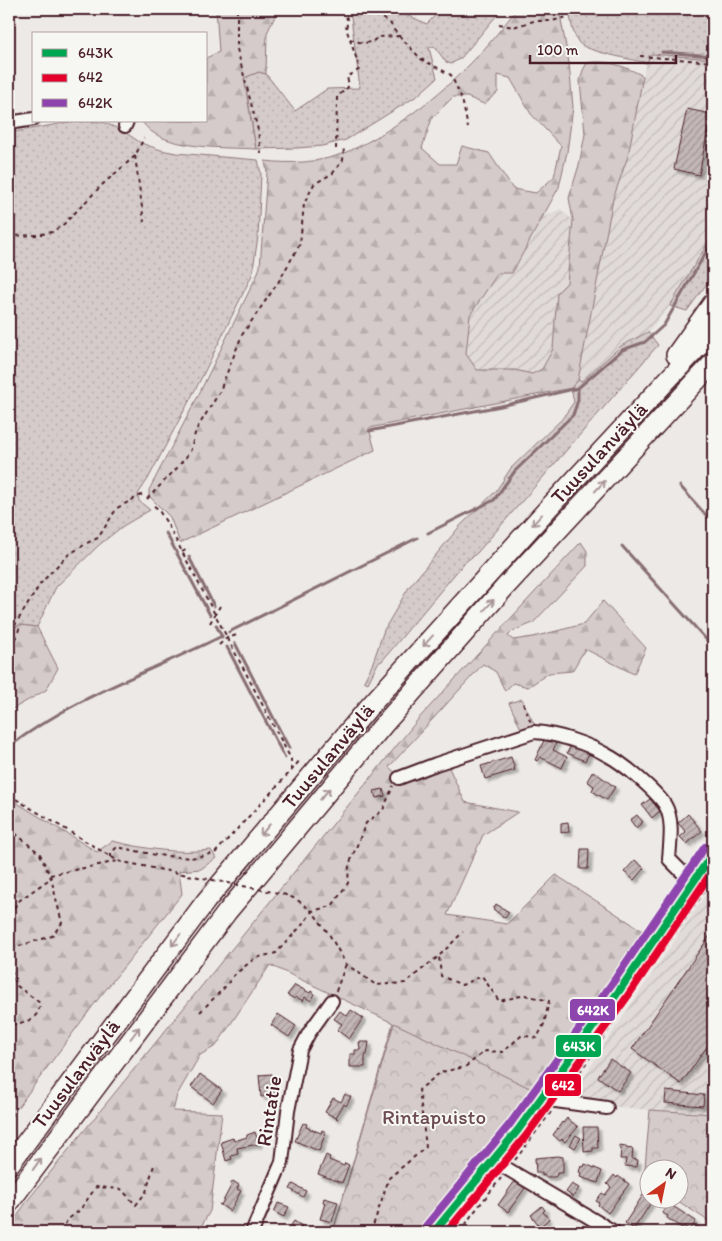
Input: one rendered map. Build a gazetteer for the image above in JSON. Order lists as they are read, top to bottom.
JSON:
{
  "streets": {
    "highway": ["Tuusulanväylä"],
    "street": ["Rintatie"]
  },
  "parks": ["Rintapuisto"],
  "lines": ["transit line 642K", "transit line 643K", "transit line 642"],
  "legend": ["643K", "642", "642K"],
  "scale_bar": "100 m",
  "north": "top right"
}
